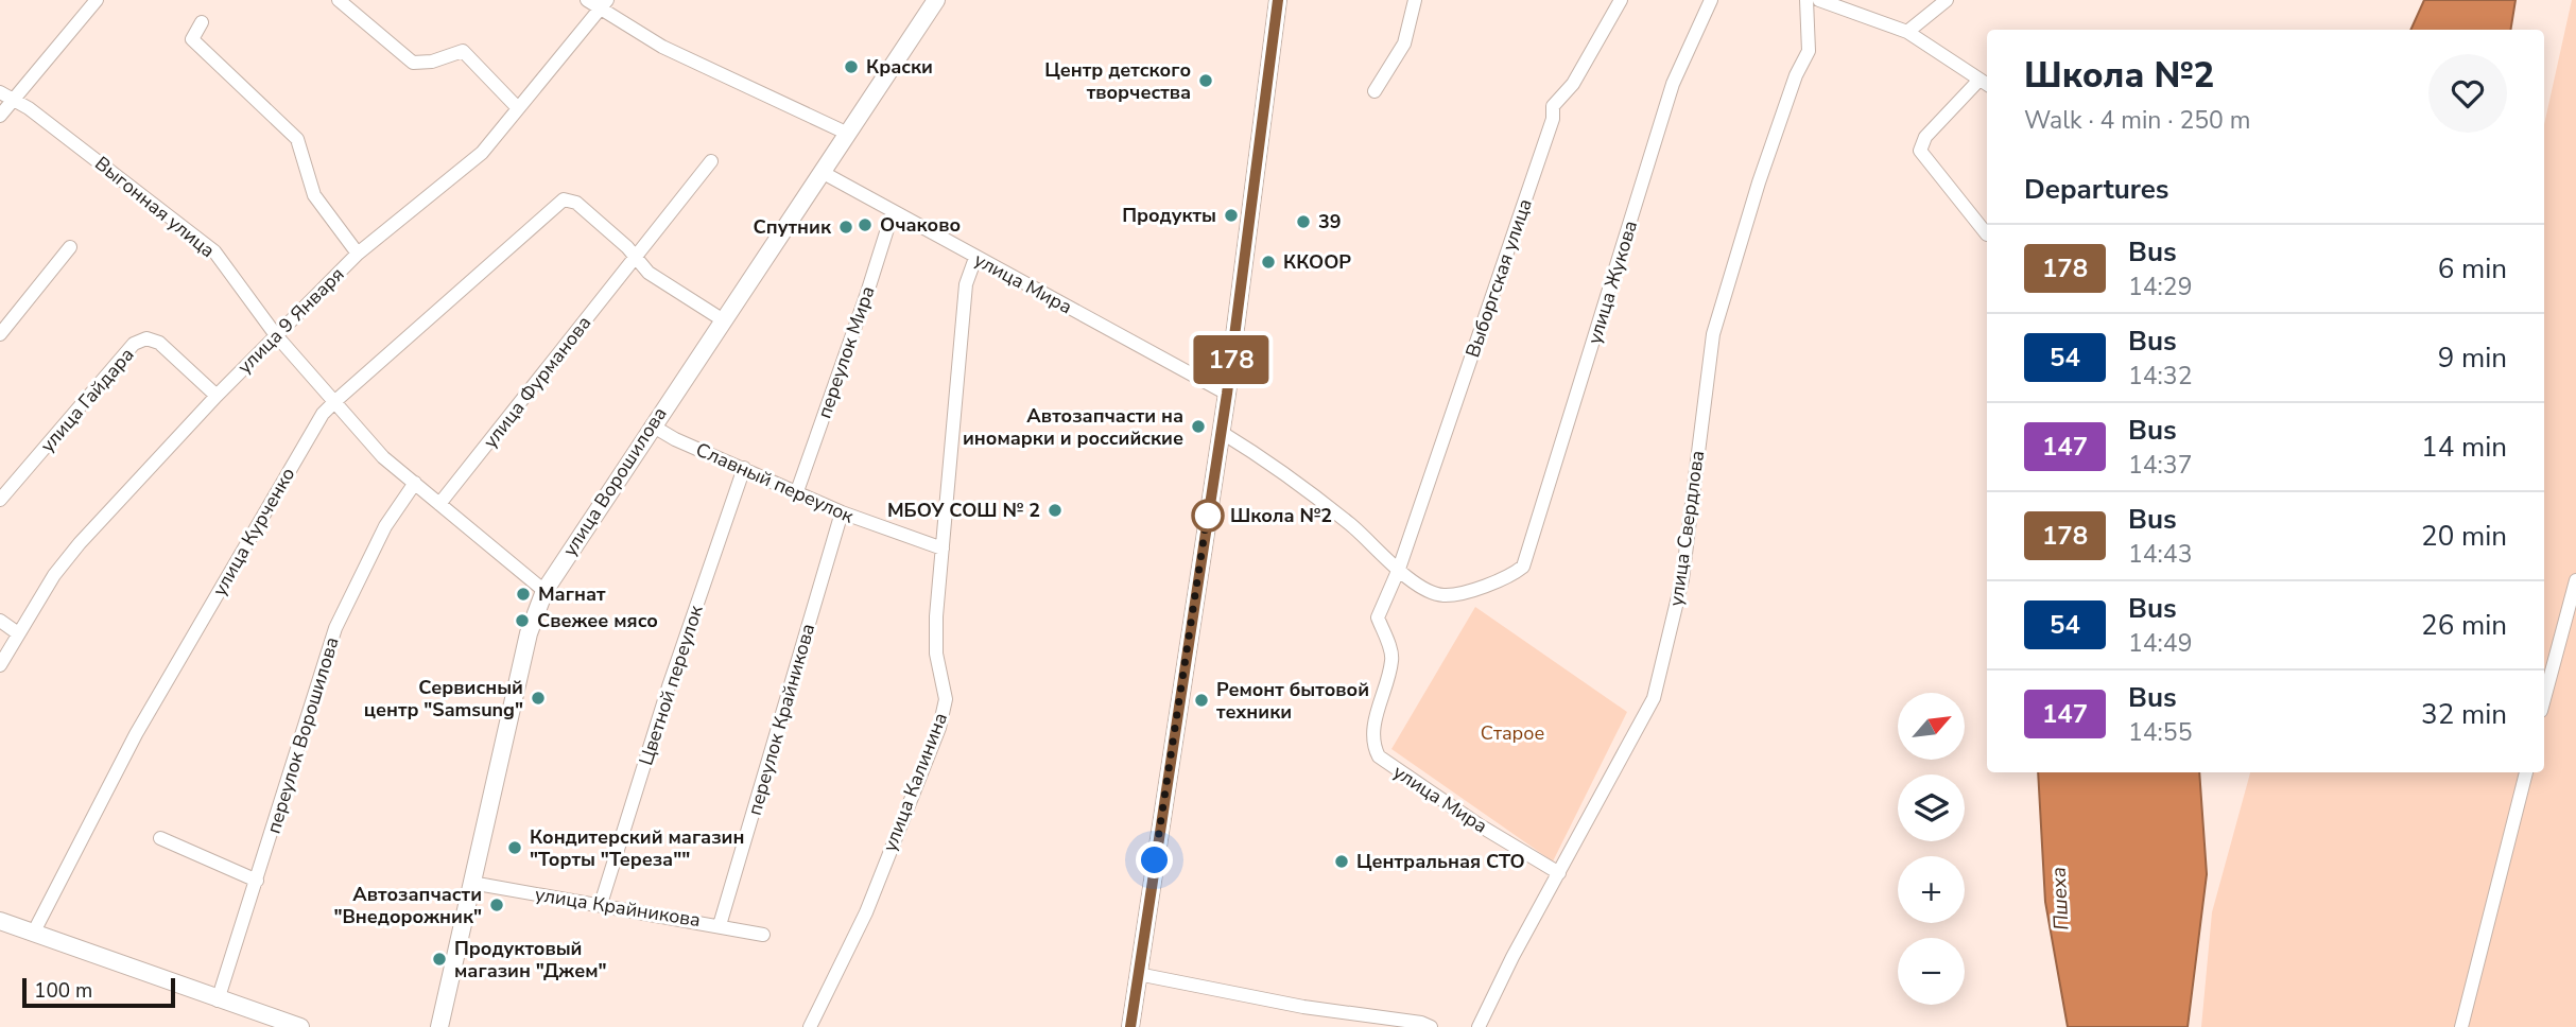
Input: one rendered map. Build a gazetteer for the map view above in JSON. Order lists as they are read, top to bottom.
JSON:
{
  "streets": {
    "main road": ["улица Ворошилова"],
    "street": [
      "Выгонная улица",
      "Выборгская улица",
      "улица Жукова",
      "улица Мира",
      "улица 9 Января",
      "переулок Мира",
      "улица Фурманова",
      "улица Гайдара",
      "Славный переулок",
      "улица Свердлова",
      "улица Курченко",
      "Цветной переулок",
      "переулок Крайникова",
      "переулок Ворошилова",
      "улица Калинина",
      "улица Крайникова"
    ]
  },
  "crossings": [
    ["Выгонная улица", "улица 9 Января"],
    ["Выгонная улица", "улица Фурманова"],
    ["Выгонная улица", "улица Ворошилова"],
    ["Выгонная улица", "улица Курченко"],
    ["Выгонная улица", "переулок Ворошилова"],
    ["Выборгская улица", "улица Жукова"],
    ["Выборгская улица", "улица Мира"],
    ["улица Жукова", "улица Мира"],
    ["улица Мира", "переулок Мира"],
    ["улица Мира", "улица Ворошилова"],
    ["улица Мира", "улица Свердлова"],
    ["улица Мира", "улица Калинина"],
    ["улица 9 Января", "улица Гайдара"],
    ["переулок Мира", "Славный переулок"],
    ["улица Фурманова", "улица Курченко"],
    ["улица Ворошилова", "Славный переулок"],
    ["улица Ворошилова", "улица Крайникова"],
    ["Славный переулок", "Цветной переулок"],
    ["Славный переулок", "переулок Крайникова"],
    ["Славный переулок", "улица Калинина"],
    ["Цветной переулок", "улица Крайникова"],
    ["переулок Крайникова", "улица Крайникова"]
  ],
  "water": ["Пшеха"],
  "parks": ["Старое"],
  "places": [
    "Краски",
    "Центр детского творчества",
    "Продукты",
    "39",
    "Очаково",
    "Спутник",
    "ККООР",
    "Автозапчасти на иномарки и российские",
    "МБОУ СОШ № 2",
    "Школа №2",
    "Магнат",
    "Свежее мясо",
    "Сервисный центр \"Samsung\"",
    "Ремонт бытовой техники",
    "Кондитерский магазин \"Торты \"Тереза\"\"",
    "Центральная СТО",
    "Автозапчасти \"Внедорожник\"",
    "Продуктовый магазин \"Джем\""
  ],
  "lines": ["bus line 178"],
  "scale_bar": "100 m",
  "north": "top right",
  "page": {
    "on_map": "178",
    "heading": [
      ["Школа №2", "Walk · 4 min · 250 m"],
      "Departures"
    ],
    "list": [
      {
        "mark": "178",
        "name": "Bus",
        "note": "14:29",
        "value": "6 min"
      },
      {
        "mark": "54",
        "name": "Bus",
        "note": "14:32",
        "value": "9 min"
      },
      {
        "mark": "147",
        "name": "Bus",
        "note": "14:37",
        "value": "14 min"
      },
      {
        "mark": "178",
        "name": "Bus",
        "note": "14:43",
        "value": "20 min"
      },
      {
        "mark": "54",
        "name": "Bus",
        "note": "14:49",
        "value": "26 min"
      },
      {
        "mark": "147",
        "name": "Bus",
        "note": "14:55",
        "value": "32 min"
      }
    ],
    "map_buttons": ["+", "−"],
    "scale": "100 m"
  }
}
